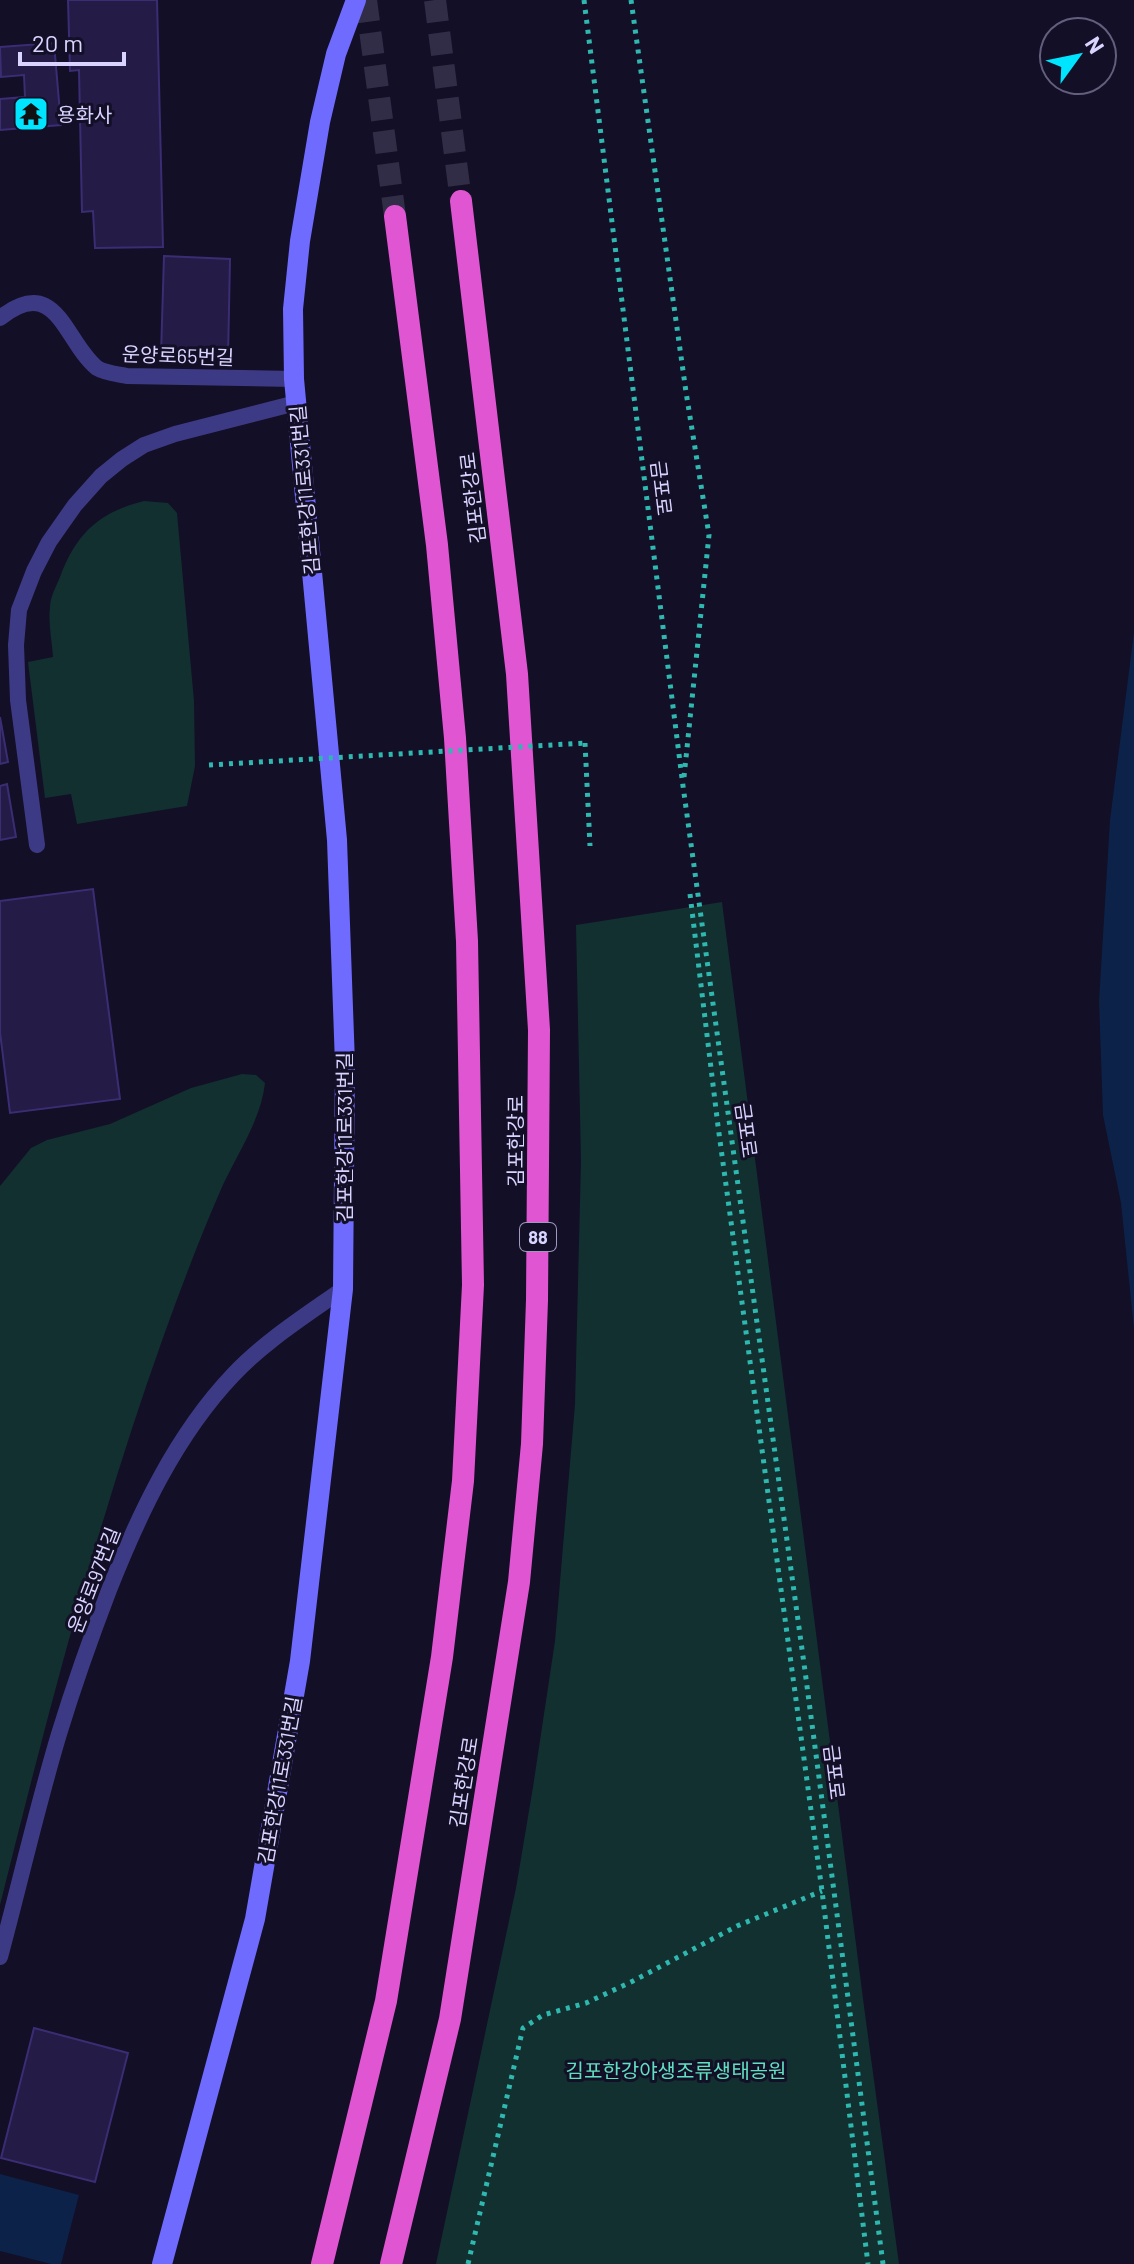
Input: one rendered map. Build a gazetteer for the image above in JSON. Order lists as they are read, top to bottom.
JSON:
{
  "streets": {
    "highway": ["김포한강로", "88"],
    "main road": ["김포한강11로331번길"],
    "lane": ["운양로65번길", "운양로97번길"],
    "path": ["금포로"]
  },
  "crossings": [
    ["운양로65번길", "김포한강11로331번길"],
    ["김포한강11로331번길", "운양로97번길"]
  ],
  "parks": ["김포한강야생조류생태공원"],
  "places": {
    "temple": ["용화사"]
  },
  "scale_bar": "20 m",
  "north": "top right"
}
